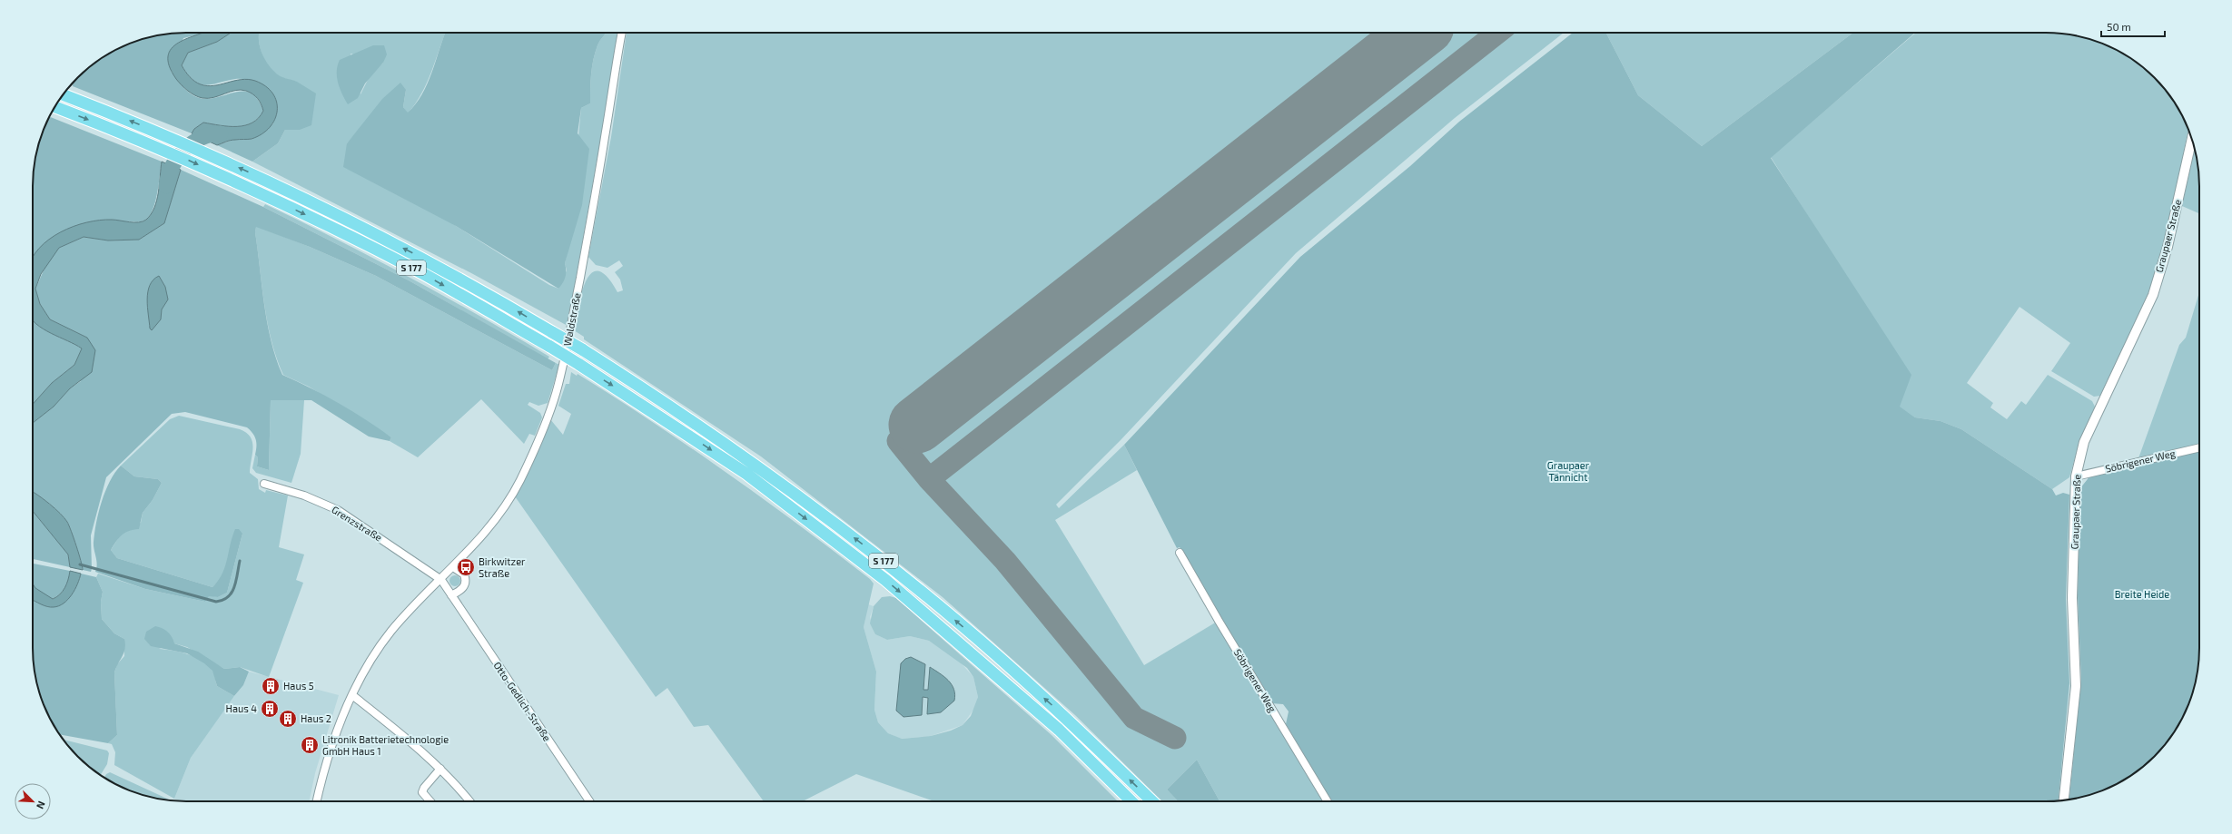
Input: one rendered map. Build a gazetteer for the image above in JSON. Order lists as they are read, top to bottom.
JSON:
{
  "streets": {
    "highway": ["S 177"],
    "street": [
      "Graupaer Straße",
      "Waldstraße",
      "Söbrigener Weg",
      "Grenzstraße",
      "Otto-Gedlich-Straße"
    ]
  },
  "crossings": [
    ["Graupaer Straße", "Söbrigener Weg"],
    ["Waldstraße", "Grenzstraße"],
    ["Waldstraße", "Otto-Gedlich-Straße"],
    ["Grenzstraße", "Otto-Gedlich-Straße"]
  ],
  "parks": ["Graupaer Tännicht", "Breite Heide"],
  "places": {
    "bus stop": ["Birkwitzer Straße"],
    "building": [
      "Haus 5",
      "Haus 4",
      "Haus 2",
      "Litronik Batterietechnologie GmbH Haus 1"
    ]
  },
  "scale_bar": "50 m",
  "north": "bottom right"
}
